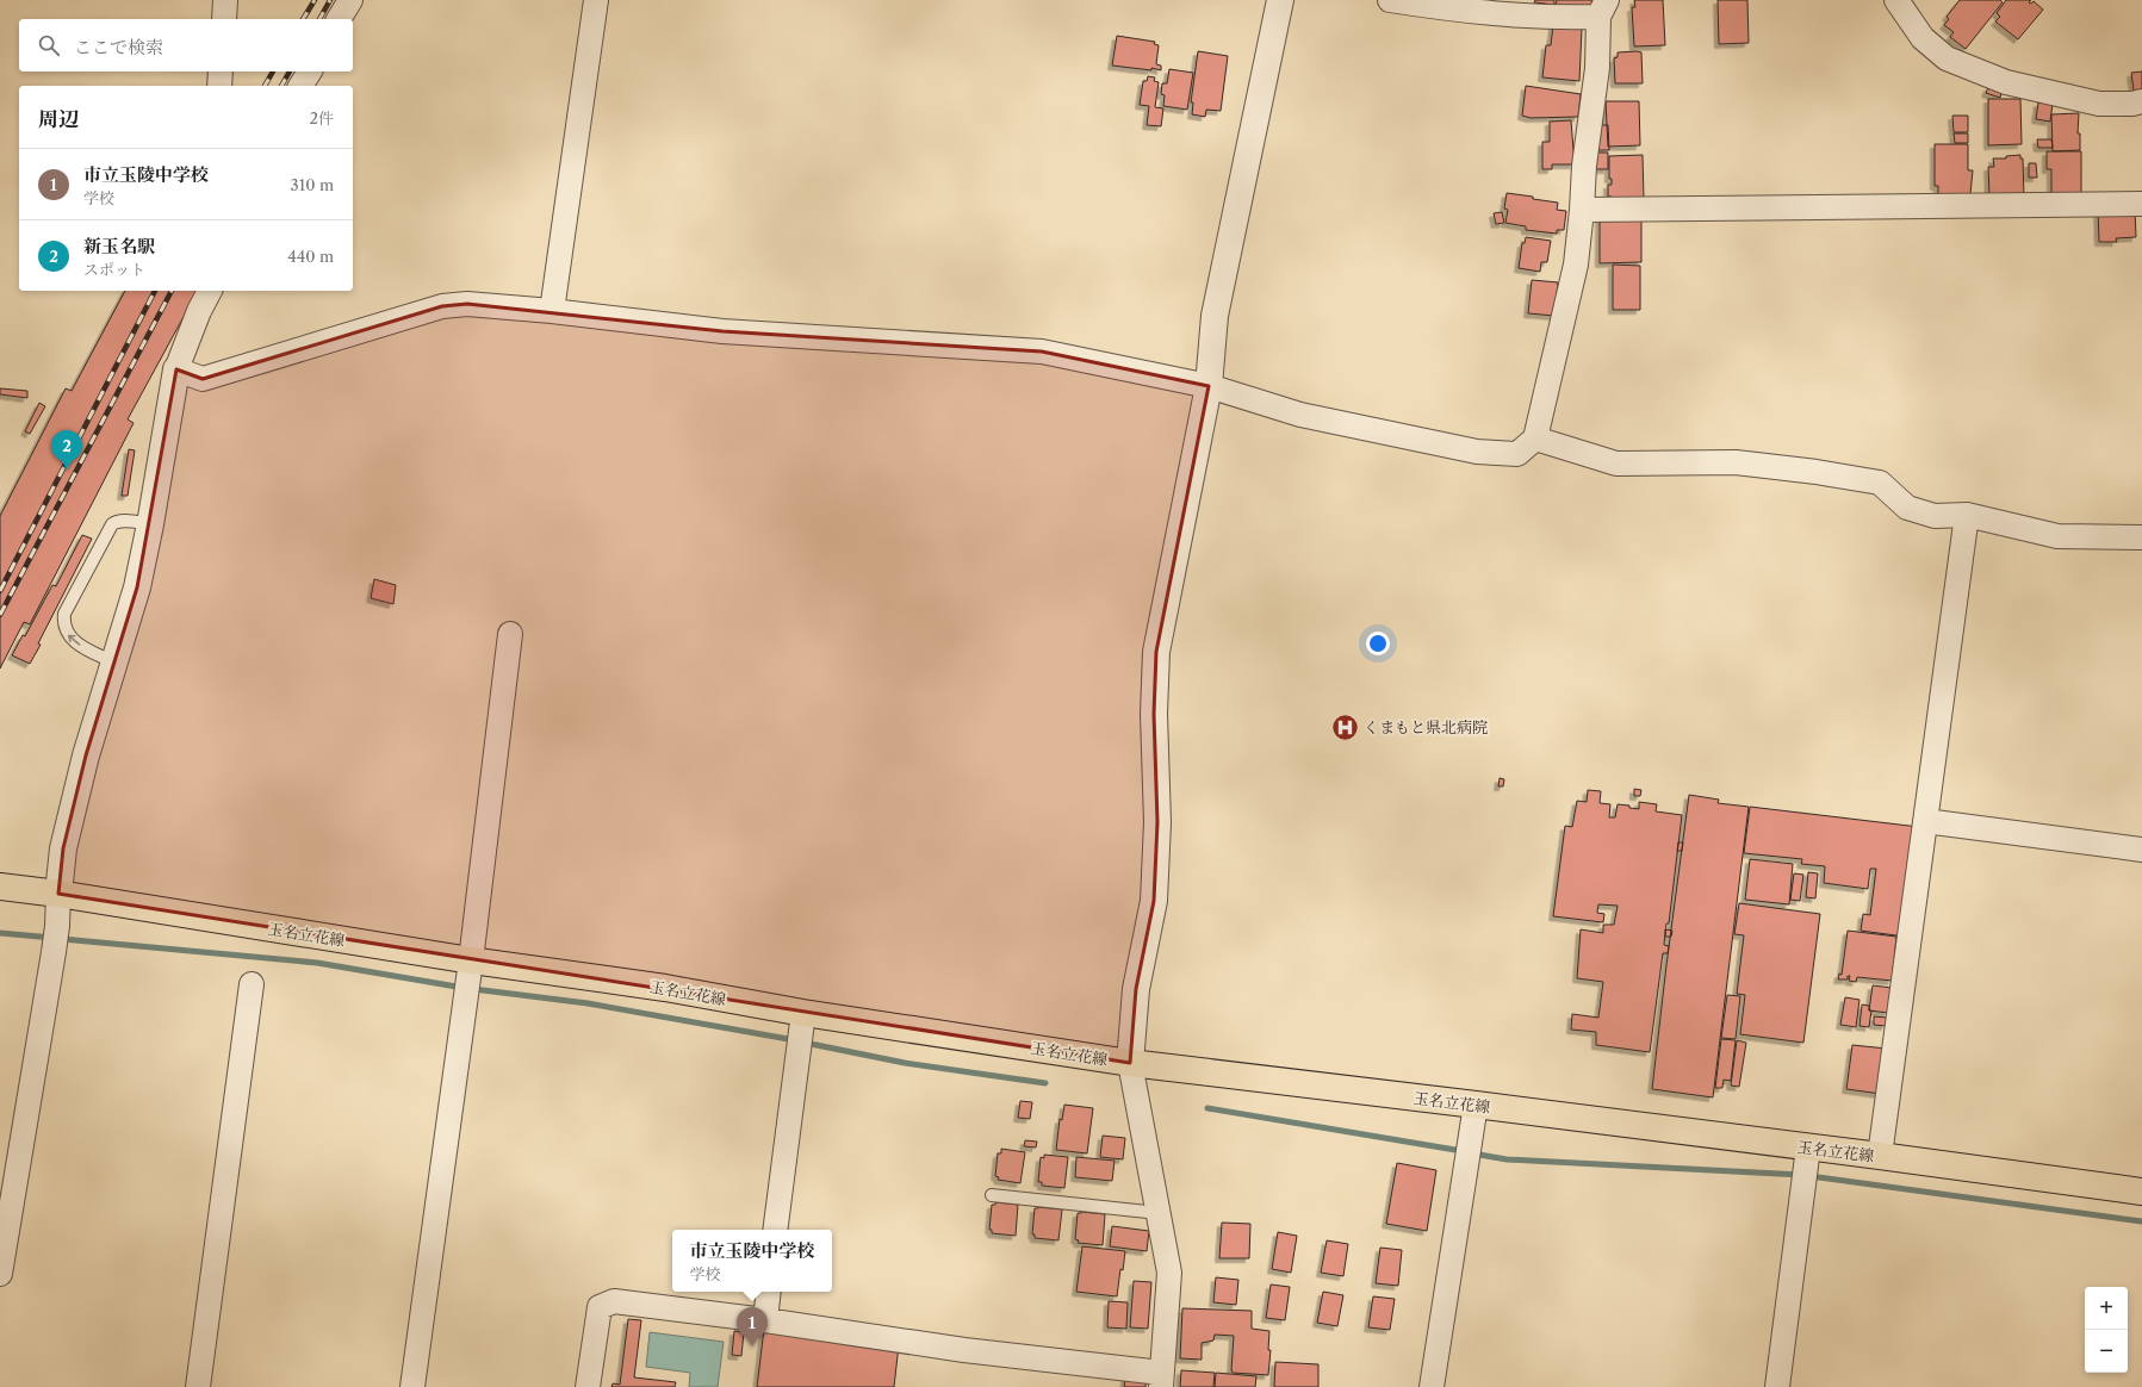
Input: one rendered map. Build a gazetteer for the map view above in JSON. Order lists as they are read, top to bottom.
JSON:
{
  "streets": {
    "main road": ["玉名立花線"]
  },
  "places": {
    "hospital": ["くまもと県北病院"]
  },
  "page": {
    "search": "ここで検索",
    "heading": ["周辺", "2件"],
    "list": [
      {
        "mark": "1",
        "name": "市立玉陵中学校",
        "note": "学校",
        "value": "310 m"
      },
      {
        "mark": "2",
        "name": "新玉名駅",
        "note": "スポット",
        "value": "440 m"
      }
    ],
    "pins": ["2", "1"],
    "popup": ["市立玉陵中学校", "学校"],
    "map_buttons": ["+", "−"]
  }
}
